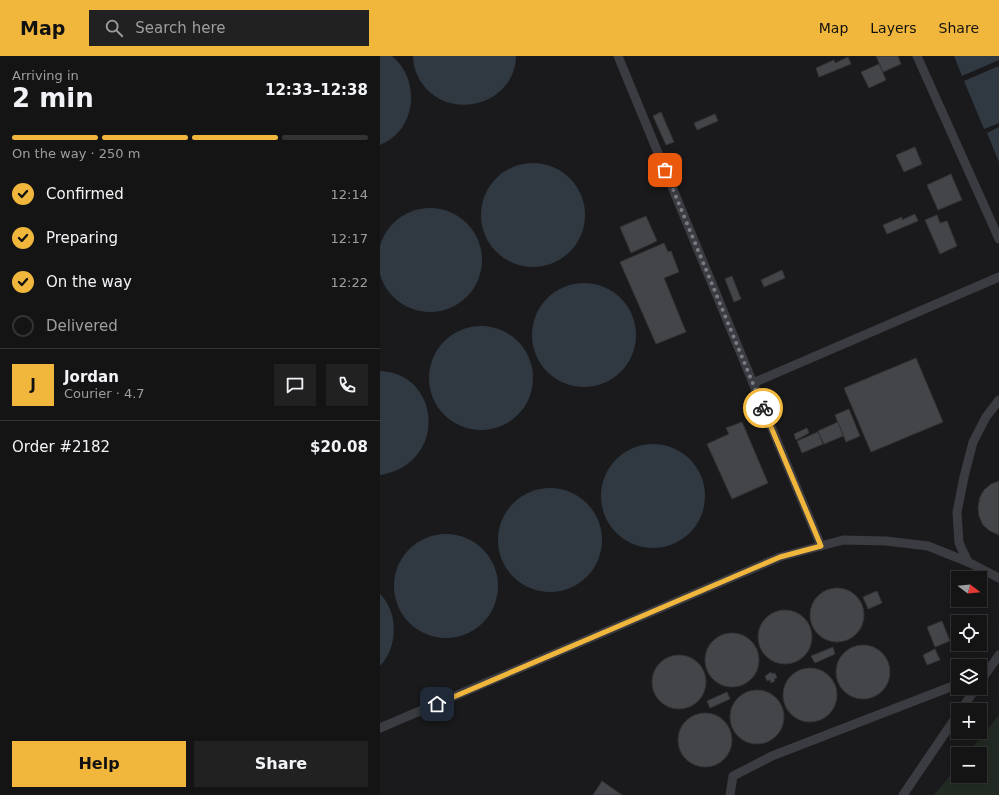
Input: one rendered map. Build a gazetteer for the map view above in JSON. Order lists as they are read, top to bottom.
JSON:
{
  "north": "right",
  "page": {
    "header": "Map",
    "search": "Search here",
    "nav": ["Map", "Layers", "Share"],
    "heading": ["2 min", "Arriving in", "12:33–12:38"],
    "panel": [
      "Jordan",
      "Courier · 4.7",
      "Order #2182",
      "$20.08"
    ],
    "bar": "On the way · 250 m",
    "list": [
      ["Confirmed", "12:14"],
      ["Preparing", "12:17"],
      ["On the way", "12:22"],
      "Delivered"
    ],
    "round": "J",
    "map_buttons": ["+", "−"],
    "buttons": ["Help", "Share"]
  }
}
